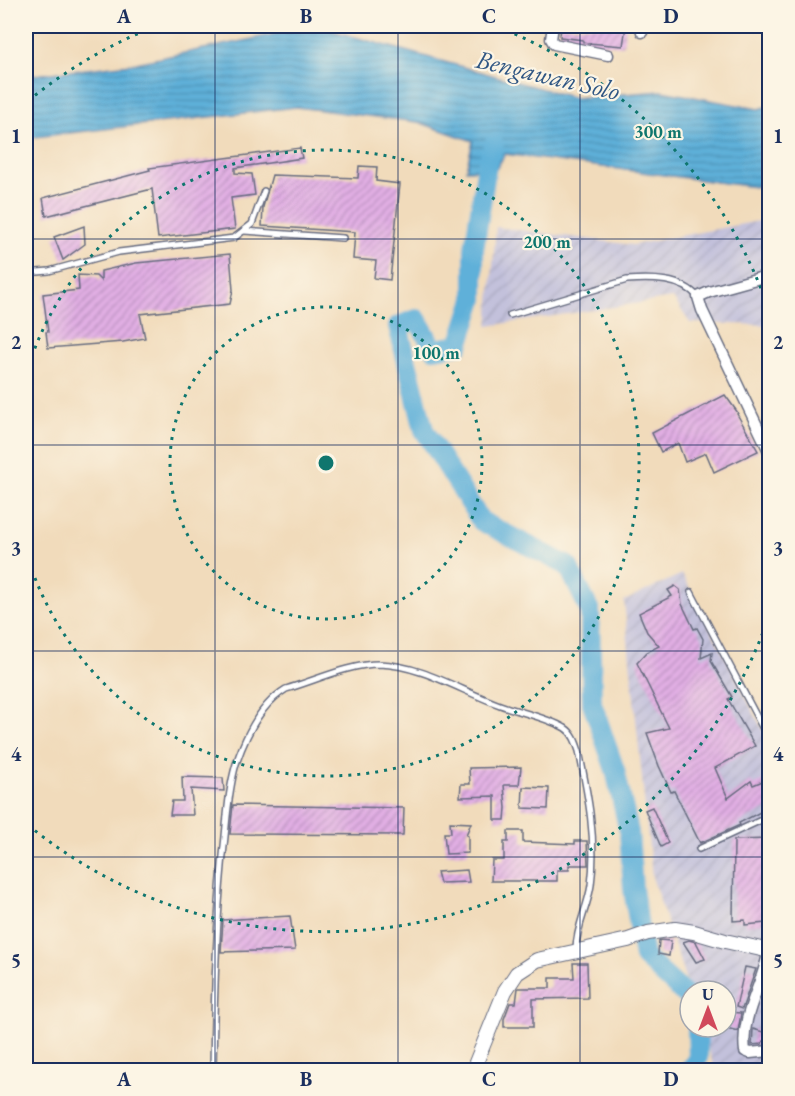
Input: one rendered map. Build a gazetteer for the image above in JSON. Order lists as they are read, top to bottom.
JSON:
{
  "water": ["Bengawan Solo"],
  "north": "top",
  "grid": {
    "columns": [
      "A",
      "B",
      "C",
      "D"
    ],
    "rows": [
      "1",
      "2",
      "3",
      "4",
      "5"
    ]
  },
  "rings": ["300 m", "200 m", "100 m"]
}
